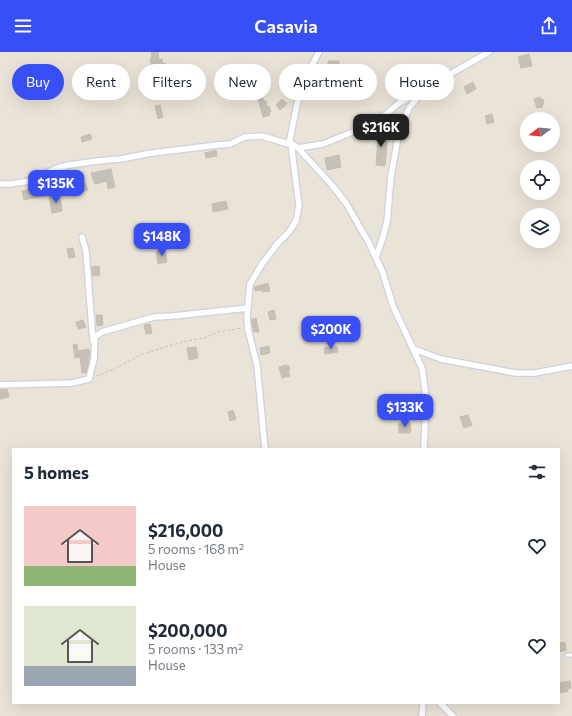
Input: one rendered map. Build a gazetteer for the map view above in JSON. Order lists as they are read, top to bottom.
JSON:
{
  "north": "left",
  "page": {
    "header": "Casavia",
    "chip": [
      "Buy",
      "Rent",
      "Filters",
      "New",
      "Apartment",
      "House"
    ],
    "price": [
      "$216K",
      "$135K",
      "$148K",
      "$200K",
      "$133K"
    ],
    "heading": "5 homes",
    "list": [
      {
        "name": "$216,000",
        "note": "5 rooms · 168 m² · House"
      },
      {
        "name": "$200,000",
        "note": "5 rooms · 133 m² · House"
      }
    ]
  }
}
